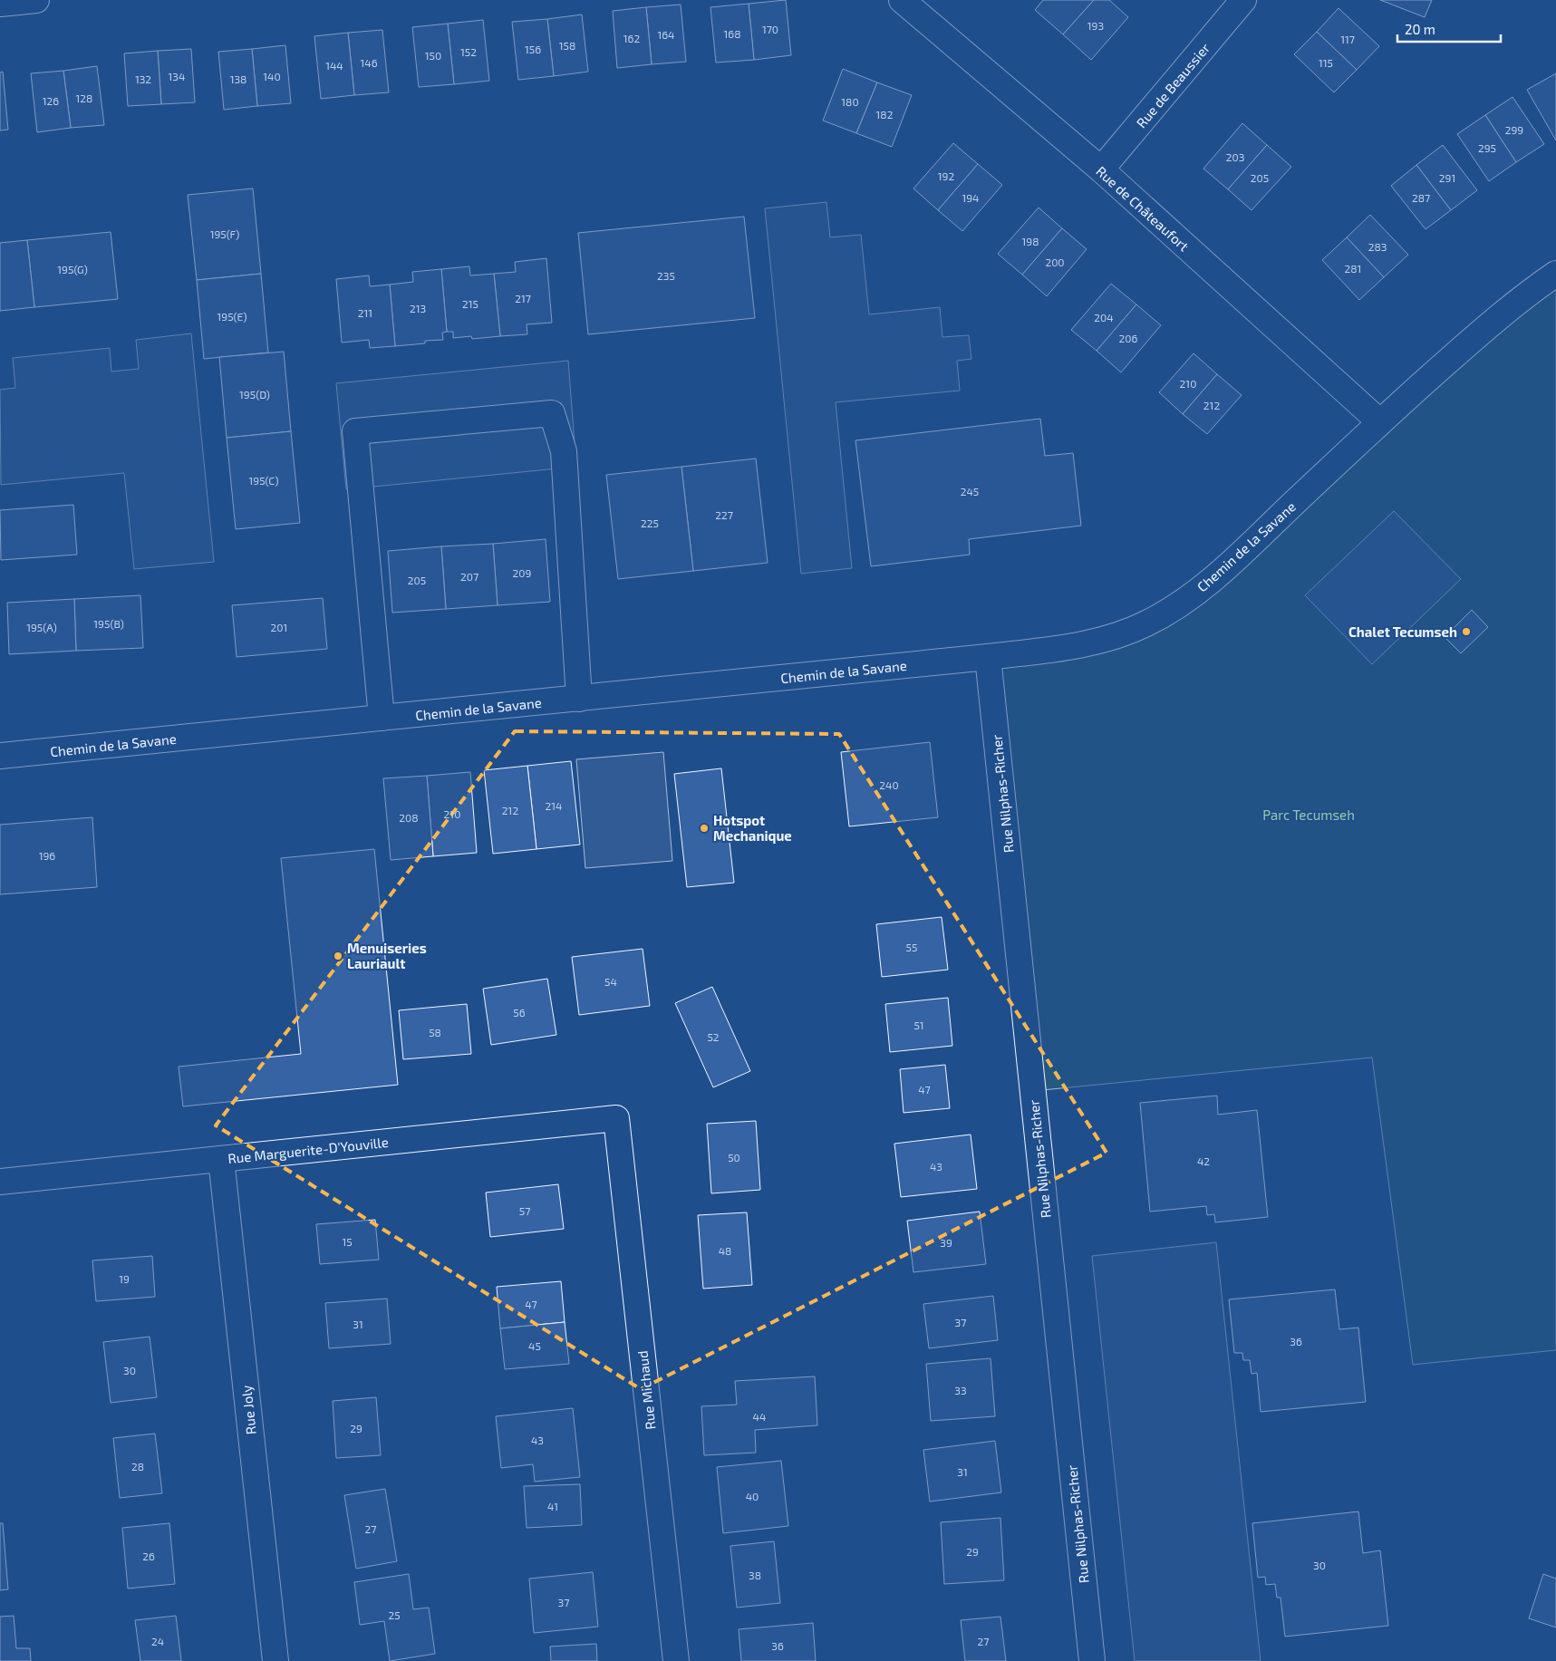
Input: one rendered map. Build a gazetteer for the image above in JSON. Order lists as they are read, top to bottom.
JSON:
{
  "streets": {
    "street": [
      "Rue de Beaussier",
      "Rue de Châteaufort",
      "Chemin de la Savane",
      "Rue Nilphas-Richer",
      "Rue Marguerite-D'Youville",
      "Rue Michaud",
      "Rue Joly"
    ]
  },
  "crossings": [
    ["Rue de Beaussier", "Rue de Châteaufort"],
    ["Rue de Châteaufort", "Chemin de la Savane"],
    ["Chemin de la Savane", "Rue Nilphas-Richer"],
    ["Rue Marguerite-D'Youville", "Rue Michaud"],
    ["Rue Marguerite-D'Youville", "Rue Joly"]
  ],
  "parks": ["Parc Tecumseh"],
  "places": ["Chalet Tecumseh", "Hotspot Mechanique", "Menuiseries Lauriault"],
  "house_numbers": [
    "193",
    "170",
    "168",
    "164",
    "162",
    "117",
    "158",
    "156",
    "152",
    "150",
    "146",
    "115",
    "144",
    "134",
    "140",
    "132",
    "138",
    "128",
    "126",
    "180",
    "182",
    "299",
    "295",
    "203",
    "192",
    "205",
    "291",
    "194",
    "287",
    "195(F)",
    "198",
    "283",
    "200",
    "281",
    "195(G)",
    "235",
    "217",
    "215",
    "213",
    "211",
    "195(E)",
    "204",
    "206",
    "210",
    "195(D)",
    "212",
    "195(C)",
    "245",
    "227",
    "225",
    "209",
    "207",
    "205",
    "195(B)",
    "195(A)",
    "201",
    "240",
    "214",
    "212",
    "210",
    "208",
    "196",
    "55",
    "54",
    "56",
    "51",
    "58",
    "52",
    "47",
    "50",
    "42",
    "43",
    "57",
    "15",
    "39",
    "48",
    "19",
    "47",
    "37",
    "31",
    "36",
    "45",
    "30",
    "33",
    "44",
    "29",
    "43",
    "28",
    "31",
    "40",
    "41",
    "27",
    "29",
    "26",
    "30",
    "38",
    "37",
    "25",
    "24",
    "27",
    "36"
  ],
  "scale_bar": "20 m"
}
